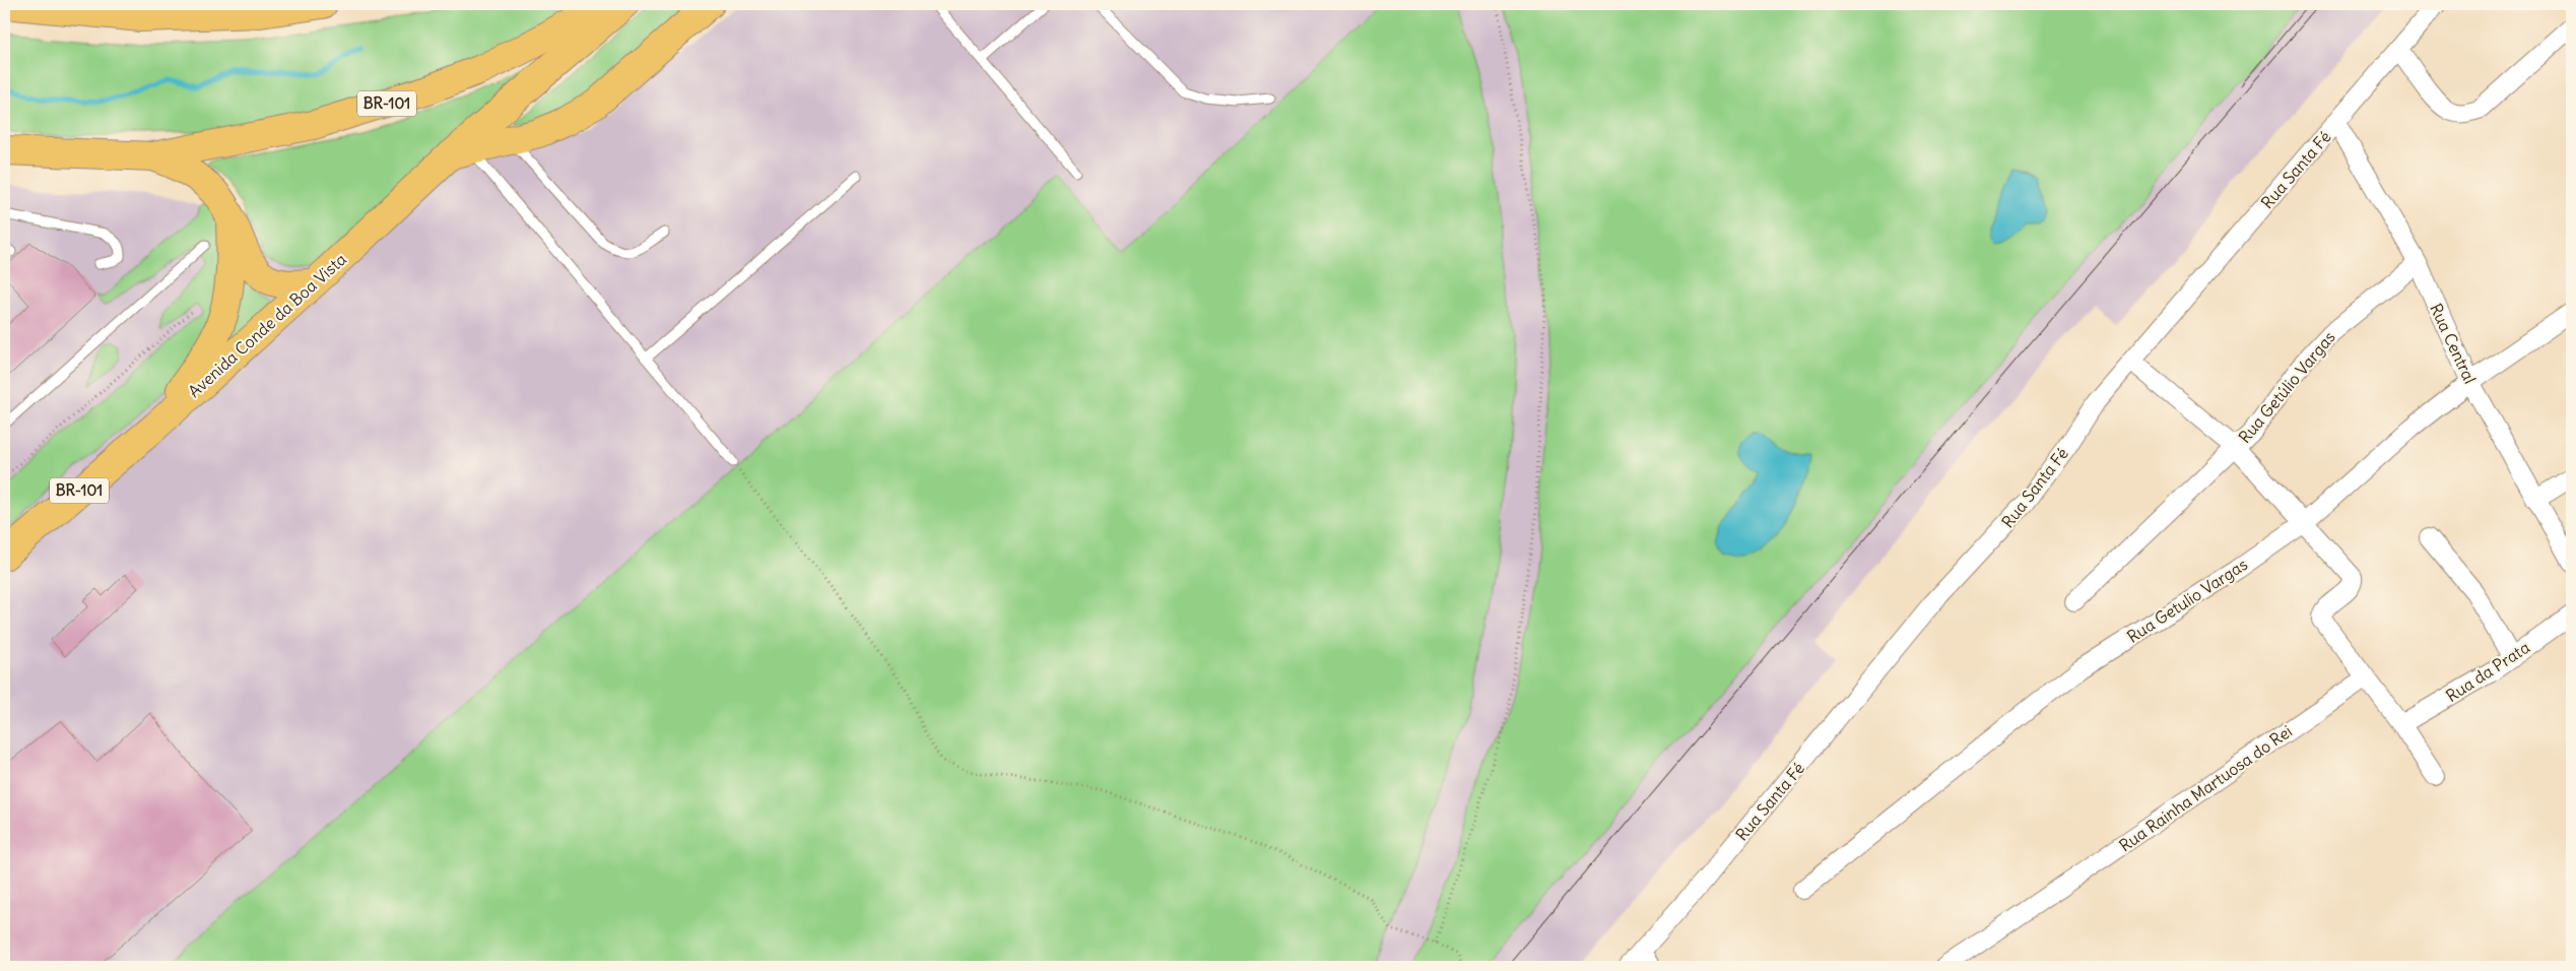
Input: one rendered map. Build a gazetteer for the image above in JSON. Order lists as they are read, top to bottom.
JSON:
{
  "streets": {
    "main road": ["BR-101", "Avenida Conde da Boa Vista"],
    "street": [
      "Rua Santa Fé",
      "Rua Central",
      "Rua Getúlio Vargas",
      "Rua Getulio Vargas",
      "Rua da Prata",
      "Rua Rainha Martuosa do Rei"
    ]
  },
  "crossings": [
    ["BR-101", "Avenida Conde da Boa Vista"],
    ["Rua Santa Fé", "Rua Central"],
    ["Rua Central", "Rua Getúlio Vargas"],
    ["Rua Central", "Rua Getulio Vargas"]
  ]
}
